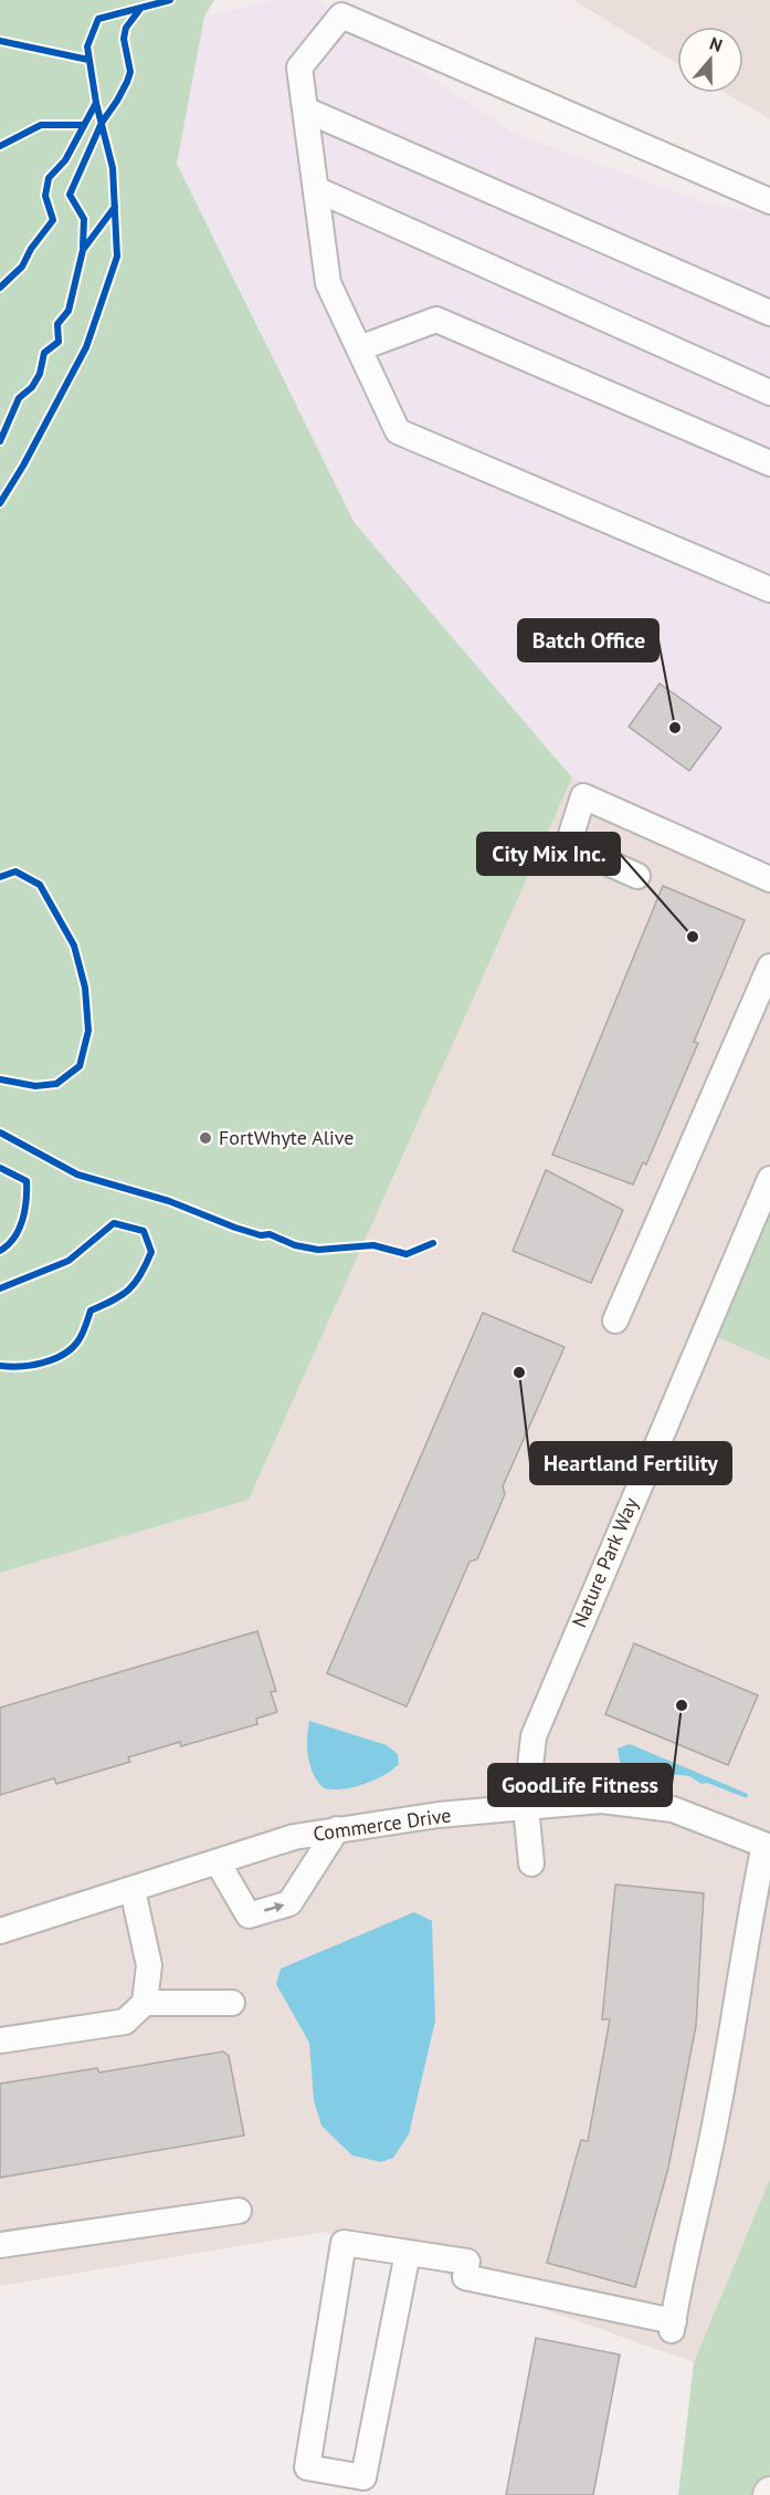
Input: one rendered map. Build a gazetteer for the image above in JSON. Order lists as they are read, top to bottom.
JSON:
{
  "streets": {
    "street": ["Nature Park Way", "Commerce Drive"]
  },
  "crossings": [
    ["Nature Park Way", "Commerce Drive"]
  ],
  "places": [
    "Batch Office",
    "City Mix Inc.",
    "FortWhyte Alive",
    "Heartland Fertility",
    "GoodLife Fitness"
  ],
  "north": "top"
}
